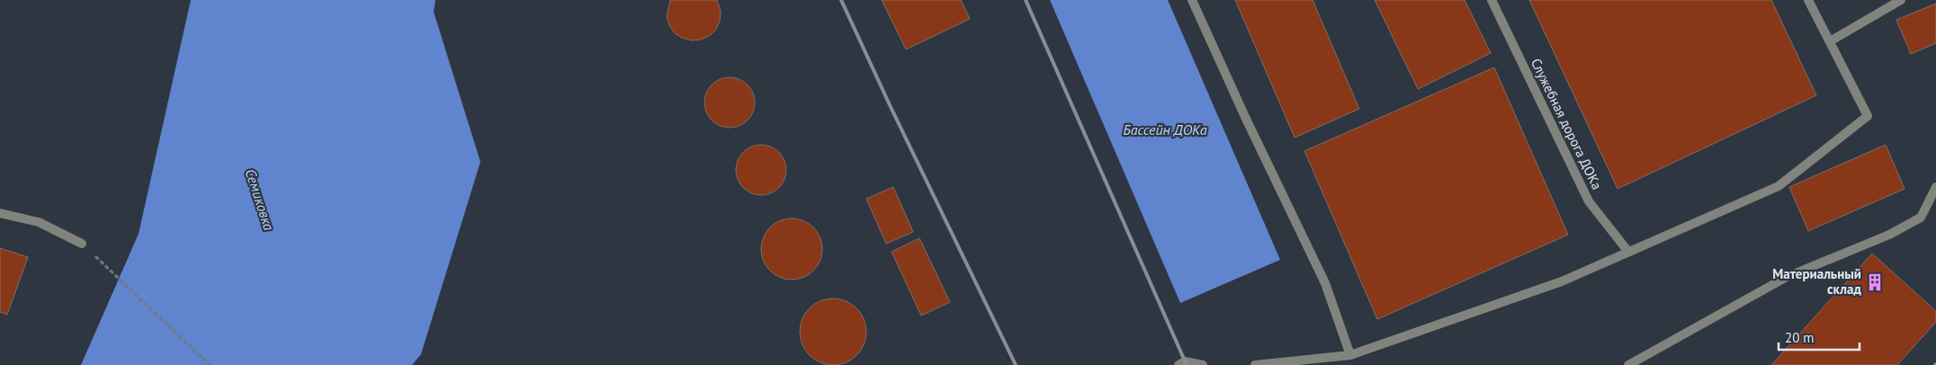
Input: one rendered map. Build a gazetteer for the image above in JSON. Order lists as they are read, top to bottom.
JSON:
{
  "streets": {
    "lane": ["Служебная дорога ДОКа"]
  },
  "water": ["Бассейн ДОКа", "Семиковка"],
  "places": {
    "building": ["Материальный склад"]
  },
  "scale_bar": "20 m"
}
